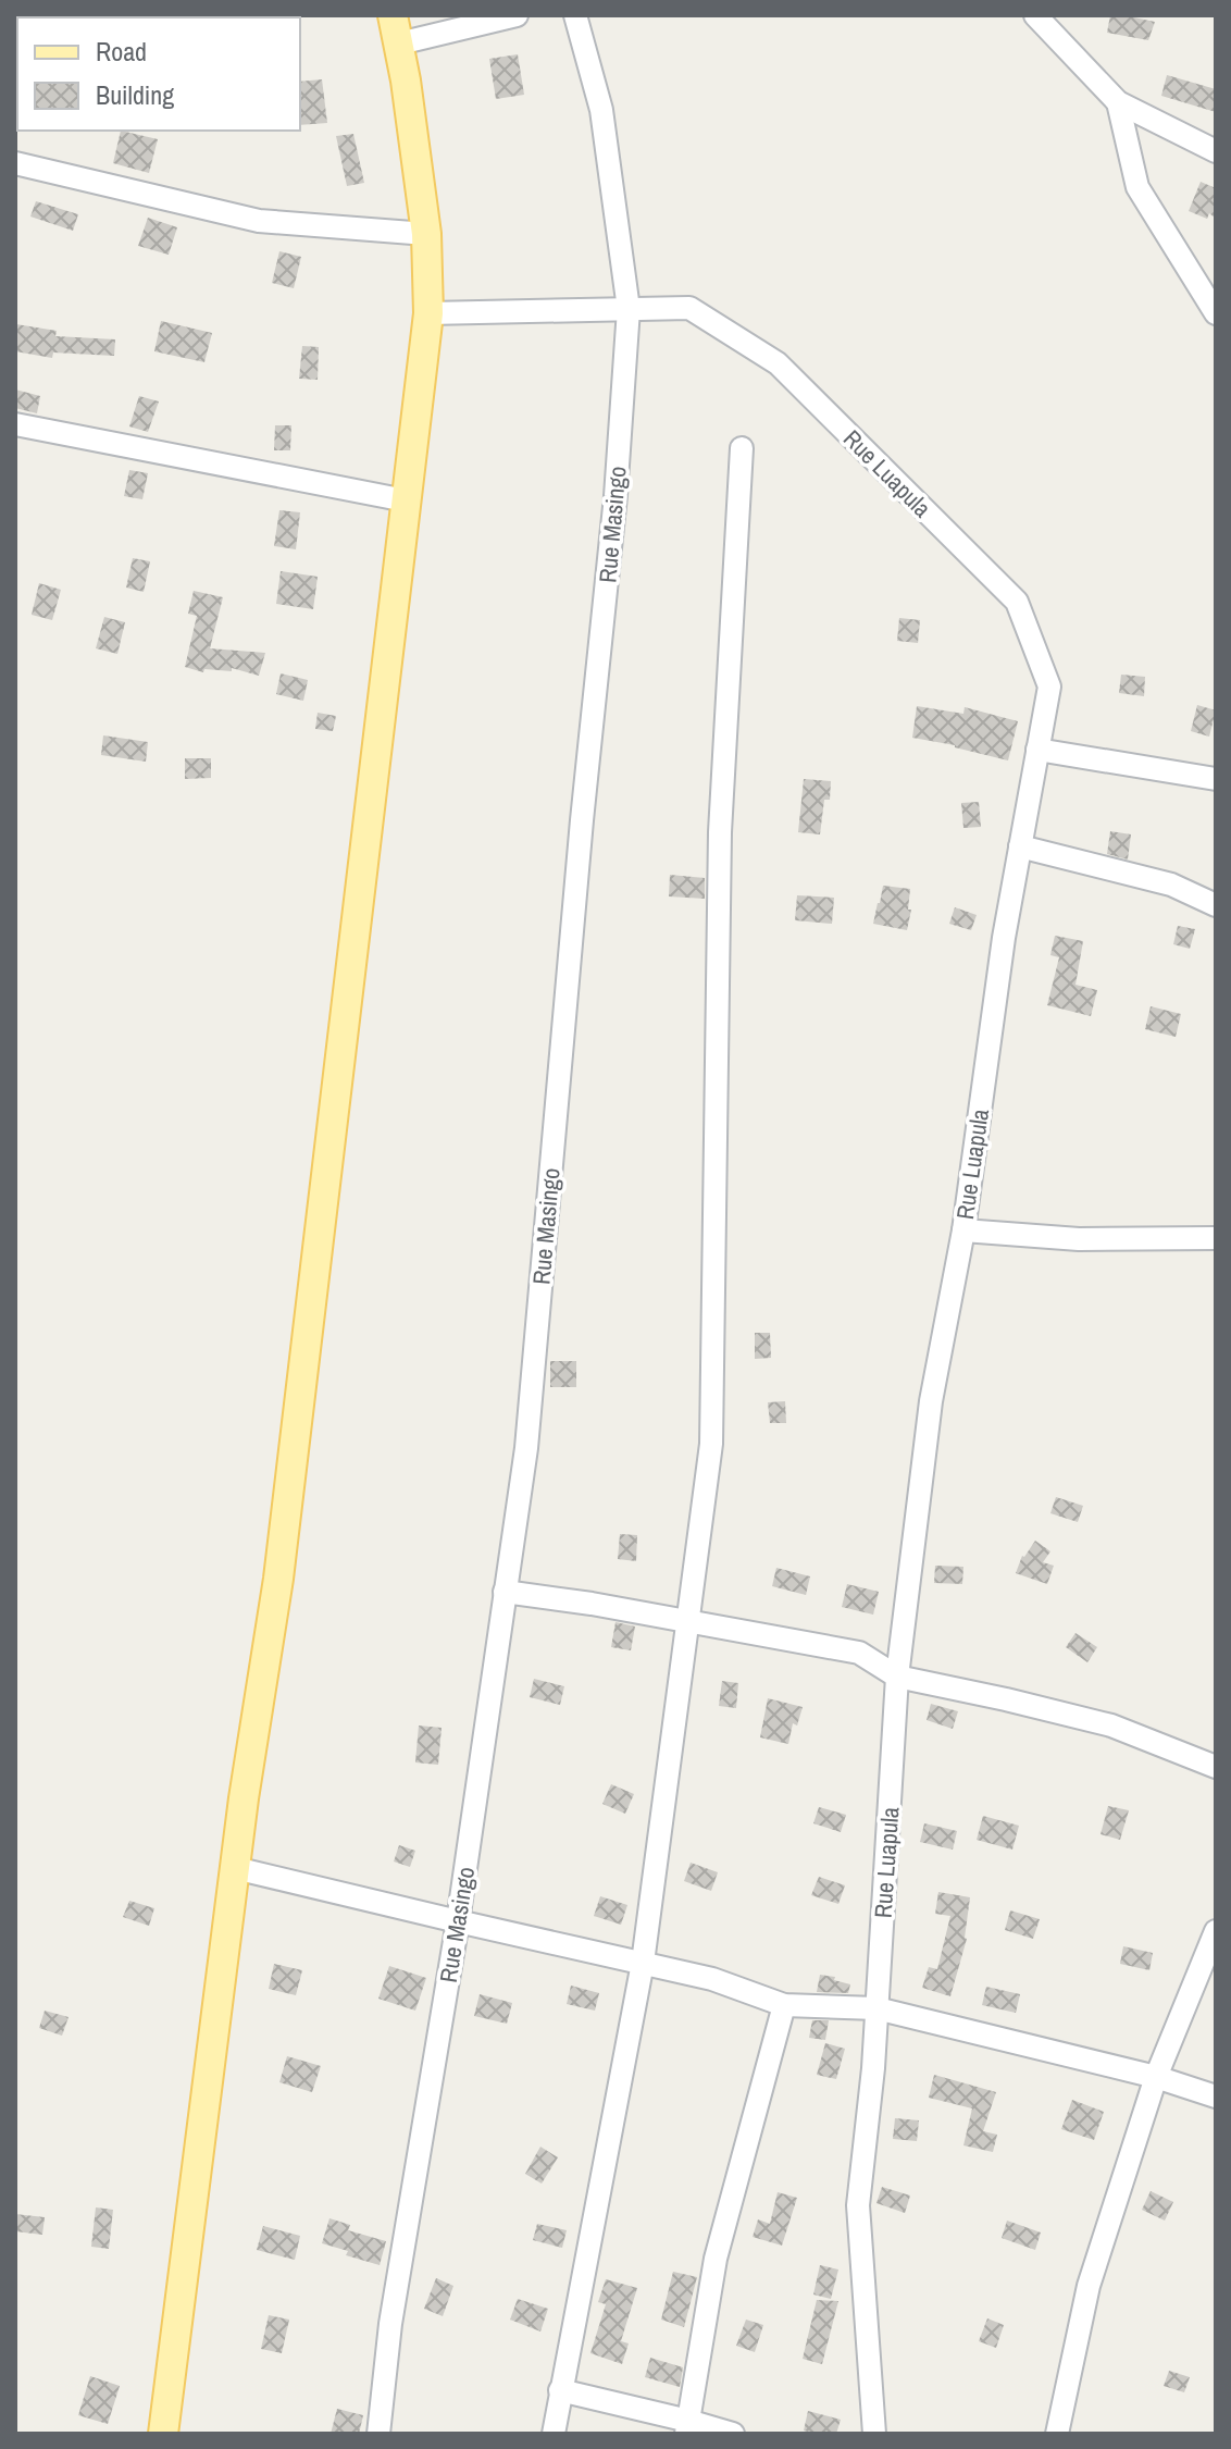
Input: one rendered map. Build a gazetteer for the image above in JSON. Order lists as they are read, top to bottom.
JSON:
{
  "streets": {
    "street": ["Rue Luapula", "Rue Masingo"]
  },
  "crossings": [
    ["Rue Luapula", "Rue Masingo"]
  ],
  "legend": ["Road", "Building"]
}
